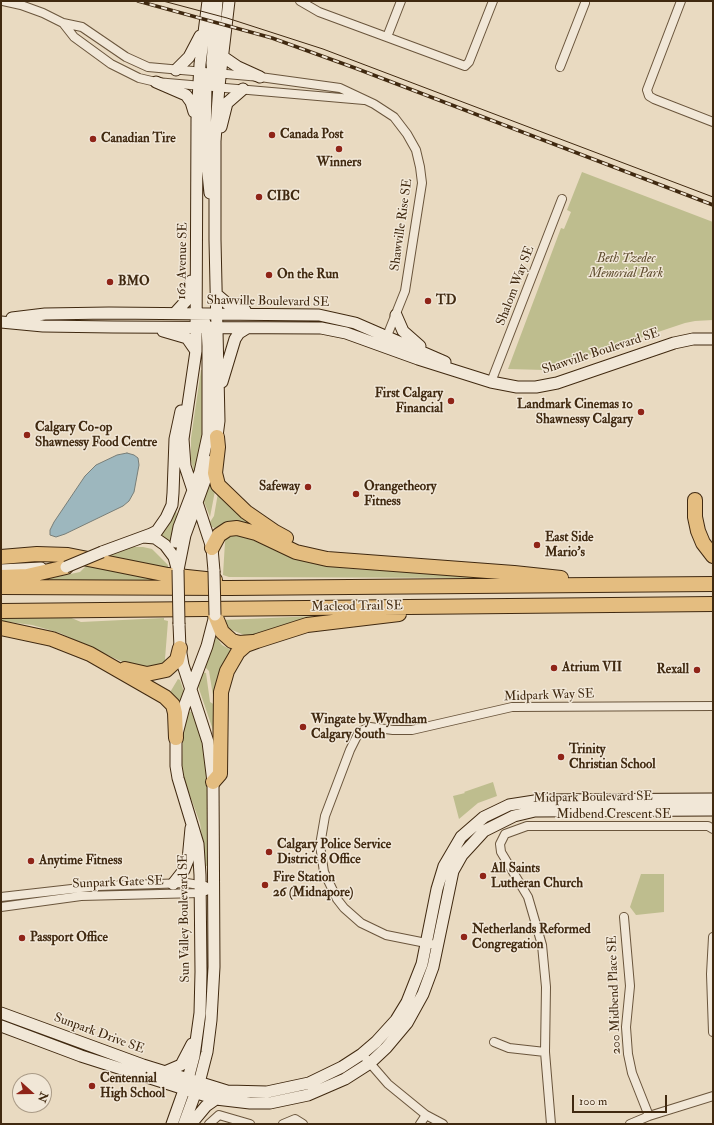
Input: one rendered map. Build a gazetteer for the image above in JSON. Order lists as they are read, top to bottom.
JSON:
{
  "streets": {
    "highway": ["Macleod Trail SE"],
    "main road": [
      "162 Avenue SE",
      "Shawville Boulevard SE",
      "Midpark Boulevard SE",
      "Sun Valley Boulevard SE",
      "Sunpark Drive SE"
    ],
    "street": [
      "Shawville Rise SE",
      "Shalom Way SE",
      "Midpark Way SE",
      "Midbend Crescent SE",
      "Sunpark Gate SE",
      "200 Midbend Place SE"
    ]
  },
  "crossings": [
    ["Shawville Rise SE", "162 Avenue SE"],
    ["Shawville Rise SE", "Shawville Boulevard SE"],
    ["162 Avenue SE", "Shawville Boulevard SE"],
    ["162 Avenue SE", "Sun Valley Boulevard SE"],
    ["Shalom Way SE", "Shawville Boulevard SE"],
    ["Midpark Way SE", "Midpark Boulevard SE"],
    ["Midpark Boulevard SE", "Sun Valley Boulevard SE"],
    ["Midpark Boulevard SE", "Sunpark Drive SE"],
    ["Sunpark Gate SE", "Sun Valley Boulevard SE"],
    ["Sun Valley Boulevard SE", "Sunpark Drive SE"]
  ],
  "parks": ["Beth Tzedec Memorial Park"],
  "places": [
    "Canada Post",
    "Canadian Tire",
    "Winners",
    "CIBC",
    "On the Run",
    "BMO",
    "TD",
    "First Calgary Financial",
    "Landmark Cinemas 10 Shawnessy Calgary",
    "Calgary Co-op Shawnessy Food Centre",
    "Safeway",
    "Orangetheory Fitness",
    "East Side Mario's",
    "Atrium VII",
    "Rexall",
    "Wingate by Wyndham Calgary South",
    "Trinity Christian School",
    "Calgary Police Service District 8 Office",
    "Anytime Fitness",
    "All Saints Lutheran Church",
    "Fire Station 26 (Midnapore)",
    "Netherlands Reformed Congregation",
    "Passport Office",
    "Centennial High School"
  ],
  "scale_bar": "100 m",
  "north": "right"
}
